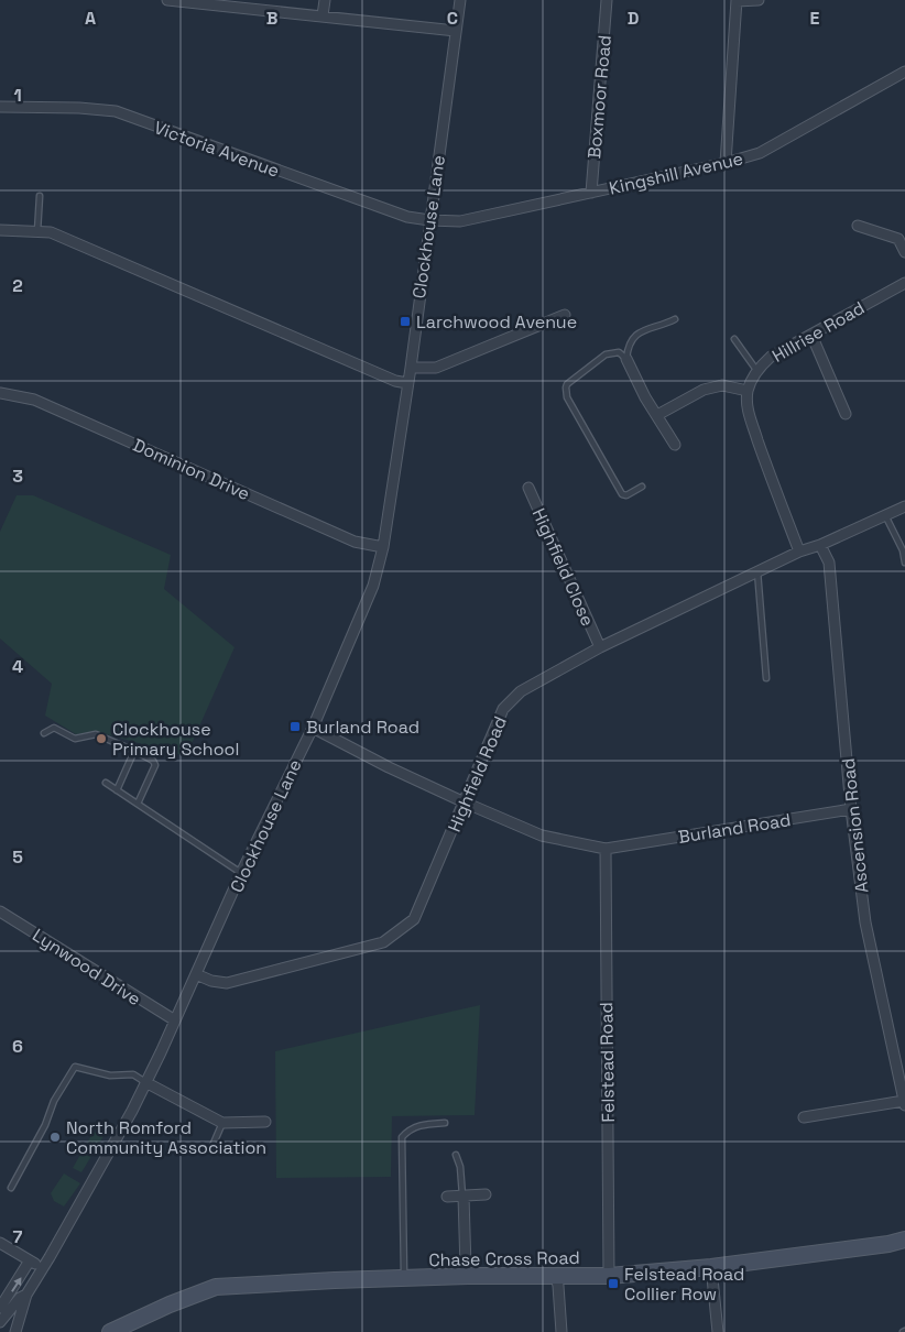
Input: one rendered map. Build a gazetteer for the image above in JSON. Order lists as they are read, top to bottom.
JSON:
{
  "streets": {
    "main road": ["Chase Cross Road"],
    "street": [
      "Boxmoor Road",
      "Victoria Avenue",
      "Kingshill Avenue",
      "Clockhouse Lane",
      "Hillrise Road",
      "Dominion Drive",
      "Highfield Close",
      "Highfield Road",
      "Ascension Road",
      "Burland Road",
      "Lynwood Drive",
      "Felstead Road"
    ]
  },
  "crossings": [
    ["Boxmoor Road", "Kingshill Avenue"],
    ["Victoria Avenue", "Kingshill Avenue"],
    ["Victoria Avenue", "Clockhouse Lane"],
    ["Kingshill Avenue", "Clockhouse Lane"],
    ["Clockhouse Lane", "Dominion Drive"],
    ["Clockhouse Lane", "Highfield Road"],
    ["Clockhouse Lane", "Burland Road"],
    ["Clockhouse Lane", "Lynwood Drive"],
    ["Hillrise Road", "Highfield Road"],
    ["Highfield Close", "Highfield Road"],
    ["Highfield Road", "Ascension Road"],
    ["Highfield Road", "Burland Road"],
    ["Ascension Road", "Burland Road"],
    ["Burland Road", "Felstead Road"],
    ["Felstead Road", "Chase Cross Road"]
  ],
  "places": {
    "transit": ["Larchwood Avenue", "Burland Road", "Felstead Road Collier Row"],
    "other": ["Clockhouse Primary School", "North Romford Community Association"]
  },
  "grid": {
    "columns": [
      "A",
      "B",
      "C",
      "D",
      "E"
    ],
    "rows": [
      "1",
      "2",
      "3",
      "4",
      "5",
      "6",
      "7"
    ]
  }
}
